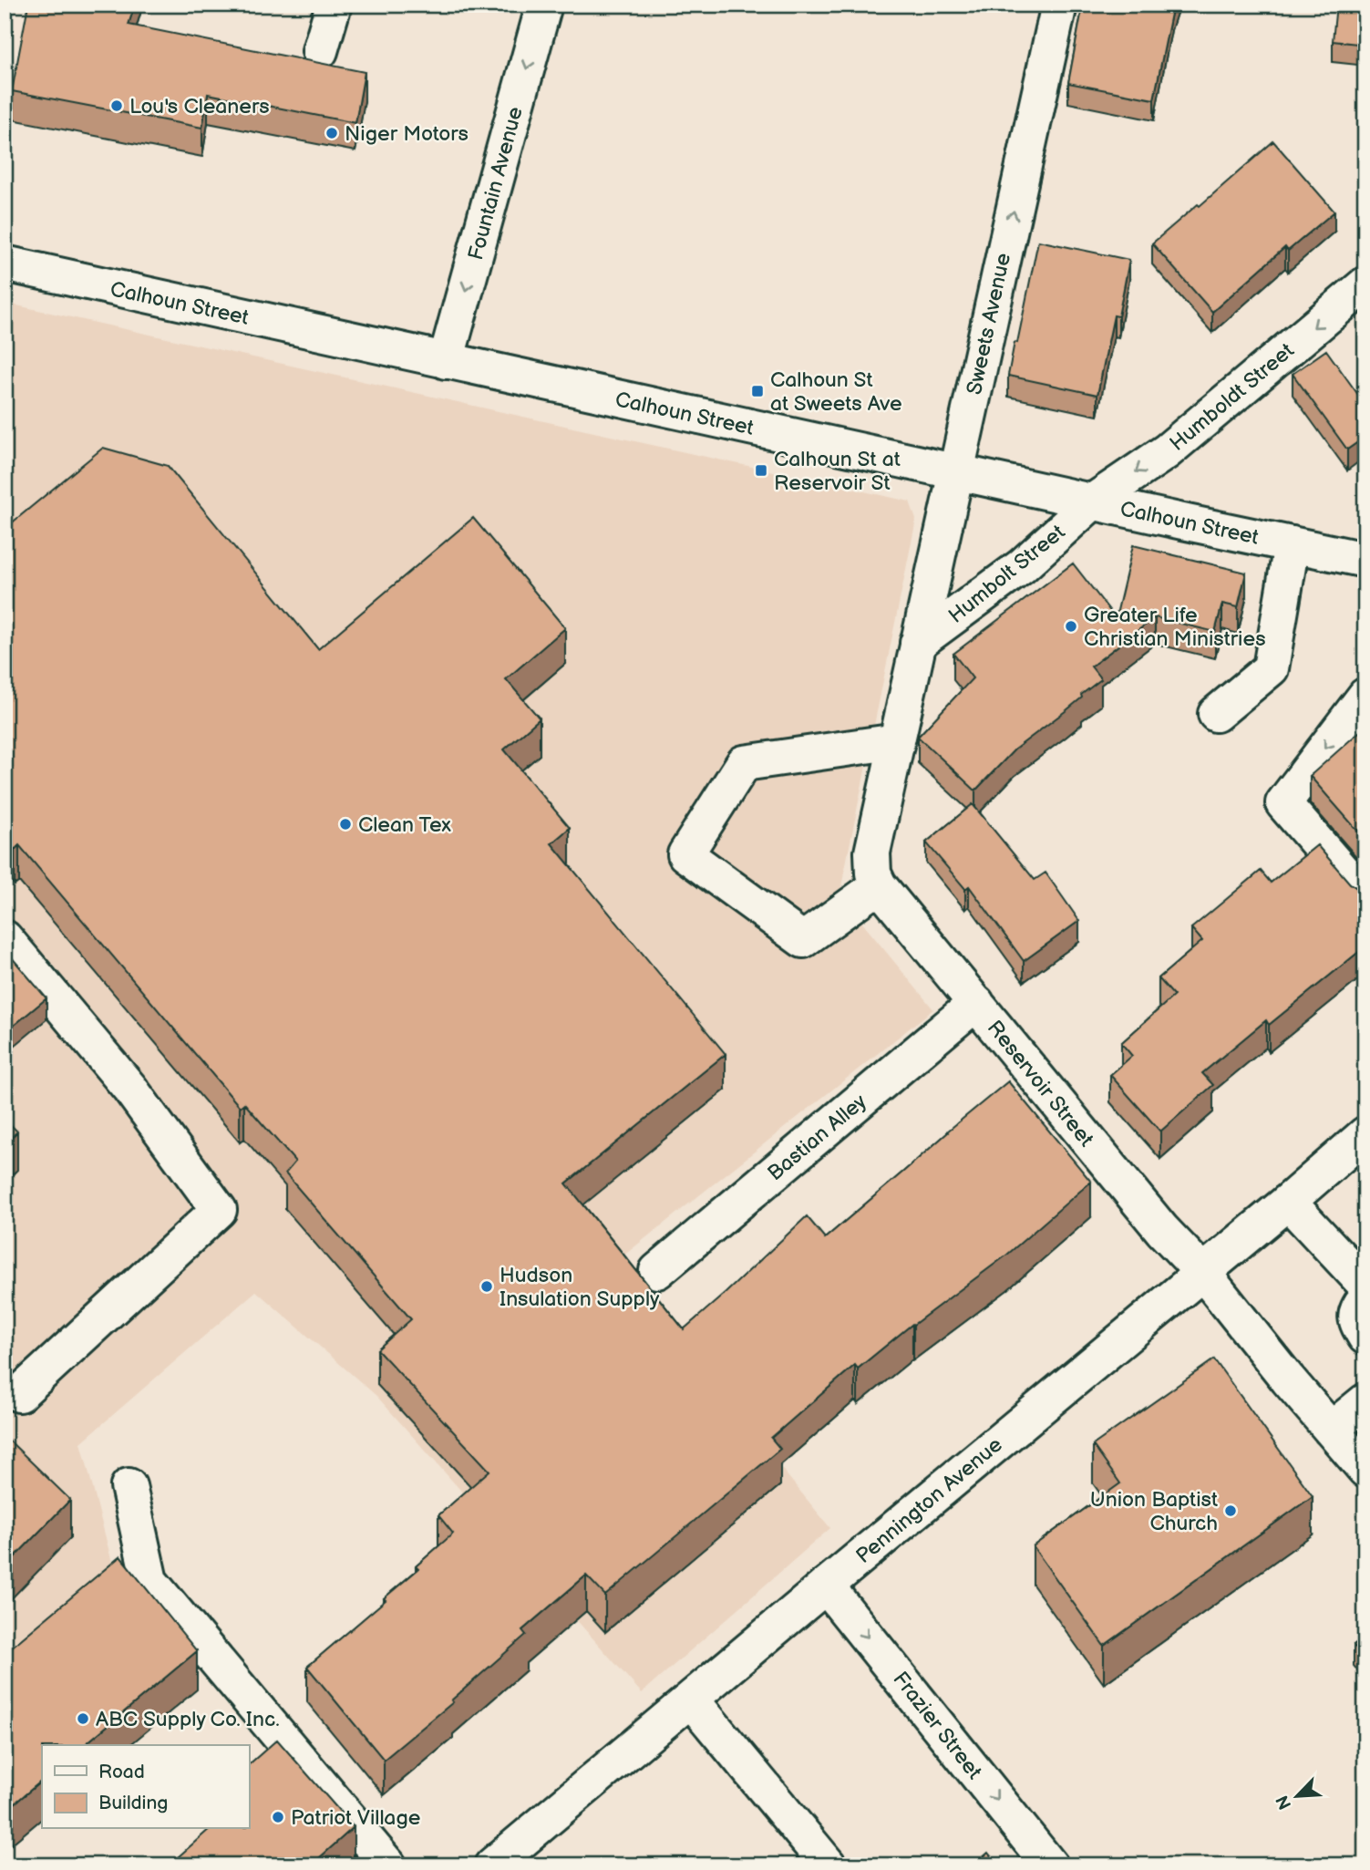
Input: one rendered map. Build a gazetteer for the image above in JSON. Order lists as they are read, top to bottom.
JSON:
{
  "streets": {
    "street": [
      "Fountain Avenue",
      "Calhoun Street",
      "Sweets Avenue",
      "Humboldt Street",
      "Humbolt Street",
      "Reservoir Street",
      "Bastian Alley",
      "Pennington Avenue",
      "Frazier Street"
    ]
  },
  "crossings": [
    ["Fountain Avenue", "Calhoun Street"],
    ["Calhoun Street", "Sweets Avenue"],
    ["Calhoun Street", "Humboldt Street"],
    ["Calhoun Street", "Humbolt Street"],
    ["Sweets Avenue", "Humbolt Street"],
    ["Sweets Avenue", "Reservoir Street"],
    ["Humboldt Street", "Humbolt Street"],
    ["Humbolt Street", "Reservoir Street"],
    ["Reservoir Street", "Bastian Alley"],
    ["Reservoir Street", "Pennington Avenue"],
    ["Pennington Avenue", "Frazier Street"]
  ],
  "one_way": ["Fountain Avenue", "Sweets Avenue", "Humboldt Street"],
  "places": {
    "other": [
      "Lou's Cleaners",
      "Niger Motors",
      "Greater Life Christian Ministries",
      "Clean Tex",
      "Hudson Insulation Supply",
      "Union Baptist Church",
      "ABC Supply Co. Inc.",
      "Patriot Village"
    ],
    "transit": ["Calhoun St at Sweets Ave", "Calhoun St at Reservoir St"]
  },
  "legend": ["Road", "Building"],
  "north": "bottom left"
}
